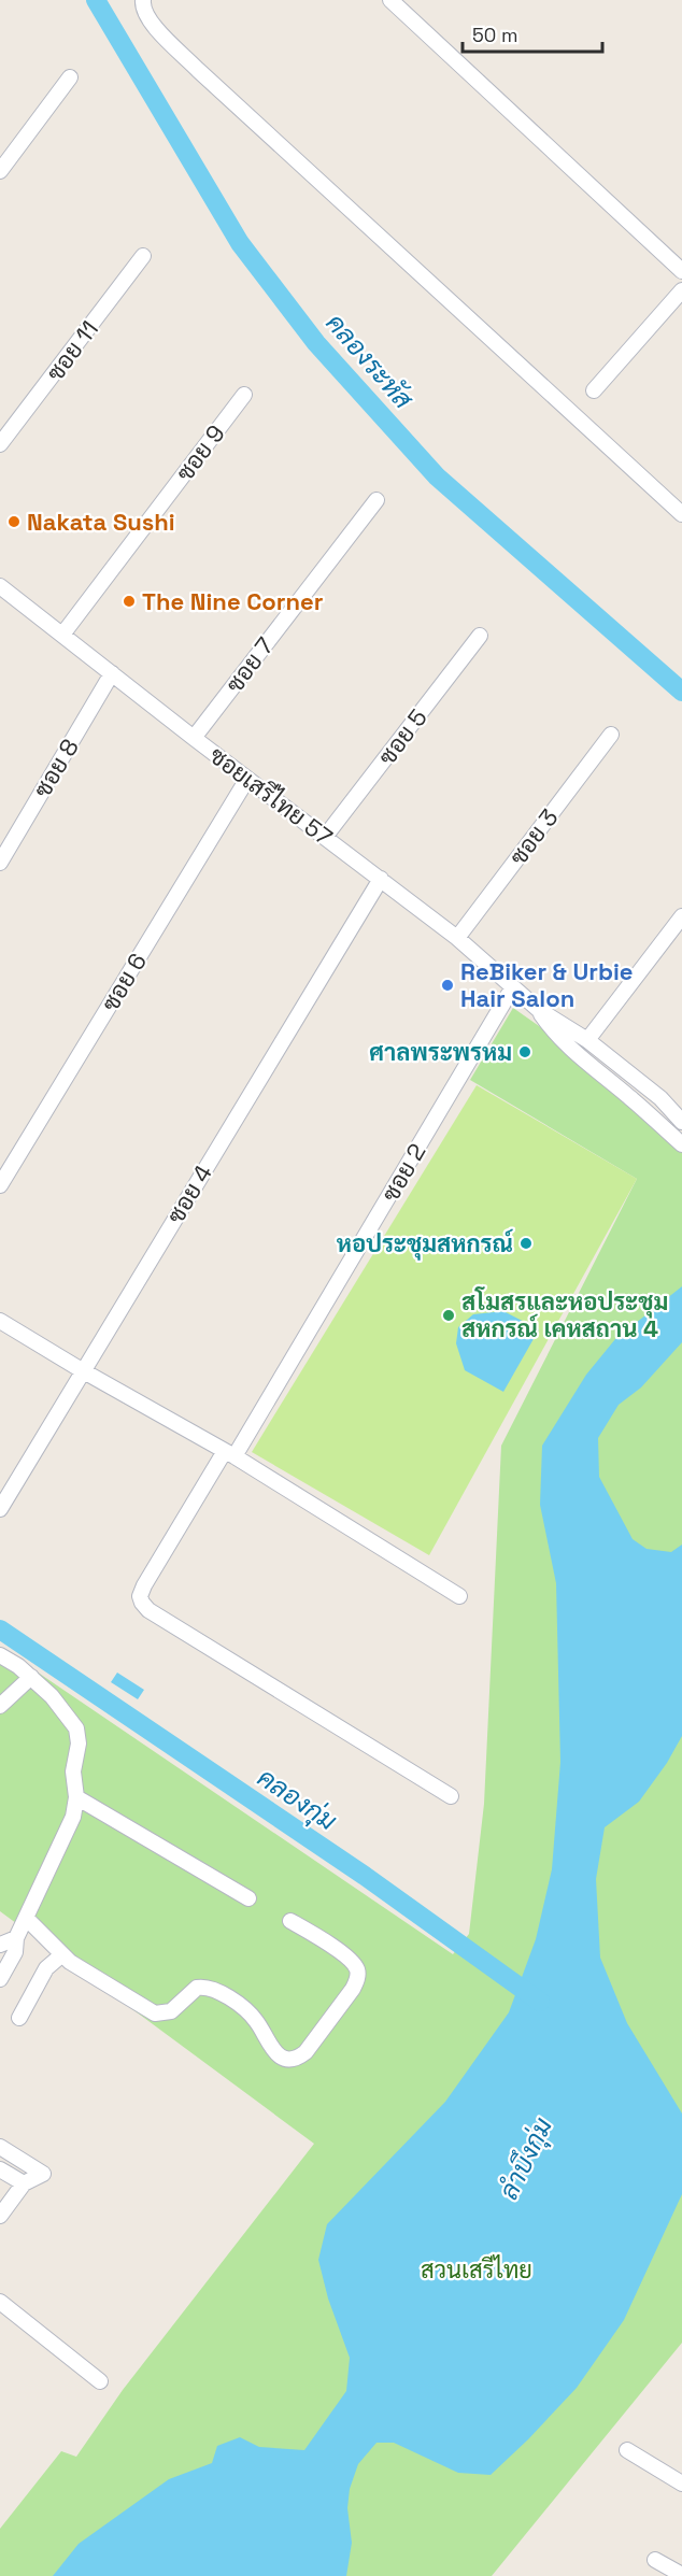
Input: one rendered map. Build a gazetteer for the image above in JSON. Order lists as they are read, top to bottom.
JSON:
{
  "streets": {
    "street": [
      "ซอย 11",
      "ซอย 9",
      "ซอย 7",
      "ซอย 5",
      "ซอย 8",
      "ซอยเสรีไทย 57",
      "ซอย 3",
      "ซอย 6",
      "ซอย 2",
      "ซอย 4"
    ]
  },
  "crossings": [
    ["ซอย 9", "ซอยเสรีไทย 57"],
    ["ซอย 7", "ซอยเสรีไทย 57"],
    ["ซอย 5", "ซอยเสรีไทย 57"],
    ["ซอย 8", "ซอยเสรีไทย 57"],
    ["ซอยเสรีไทย 57", "ซอย 3"],
    ["ซอยเสรีไทย 57", "ซอย 6"],
    ["ซอยเสรีไทย 57", "ซอย 2"],
    ["ซอยเสรีไทย 57", "ซอย 4"]
  ],
  "water": ["คลองระหัส", "คลองกุ่ม", "ลำบึงกุ่ม"],
  "parks": ["สวนเสรีไทย"],
  "places": [
    "Nakata Sushi",
    "The Nine Corner",
    "ReBiker & Urbie Hair Salon",
    "ศาลพระพรหม",
    "หอประชุมสหกรณ์",
    "สโมสรและหอประชุม สหกรณ์ เคหสถาน 4"
  ],
  "scale_bar": "50 m"
}
